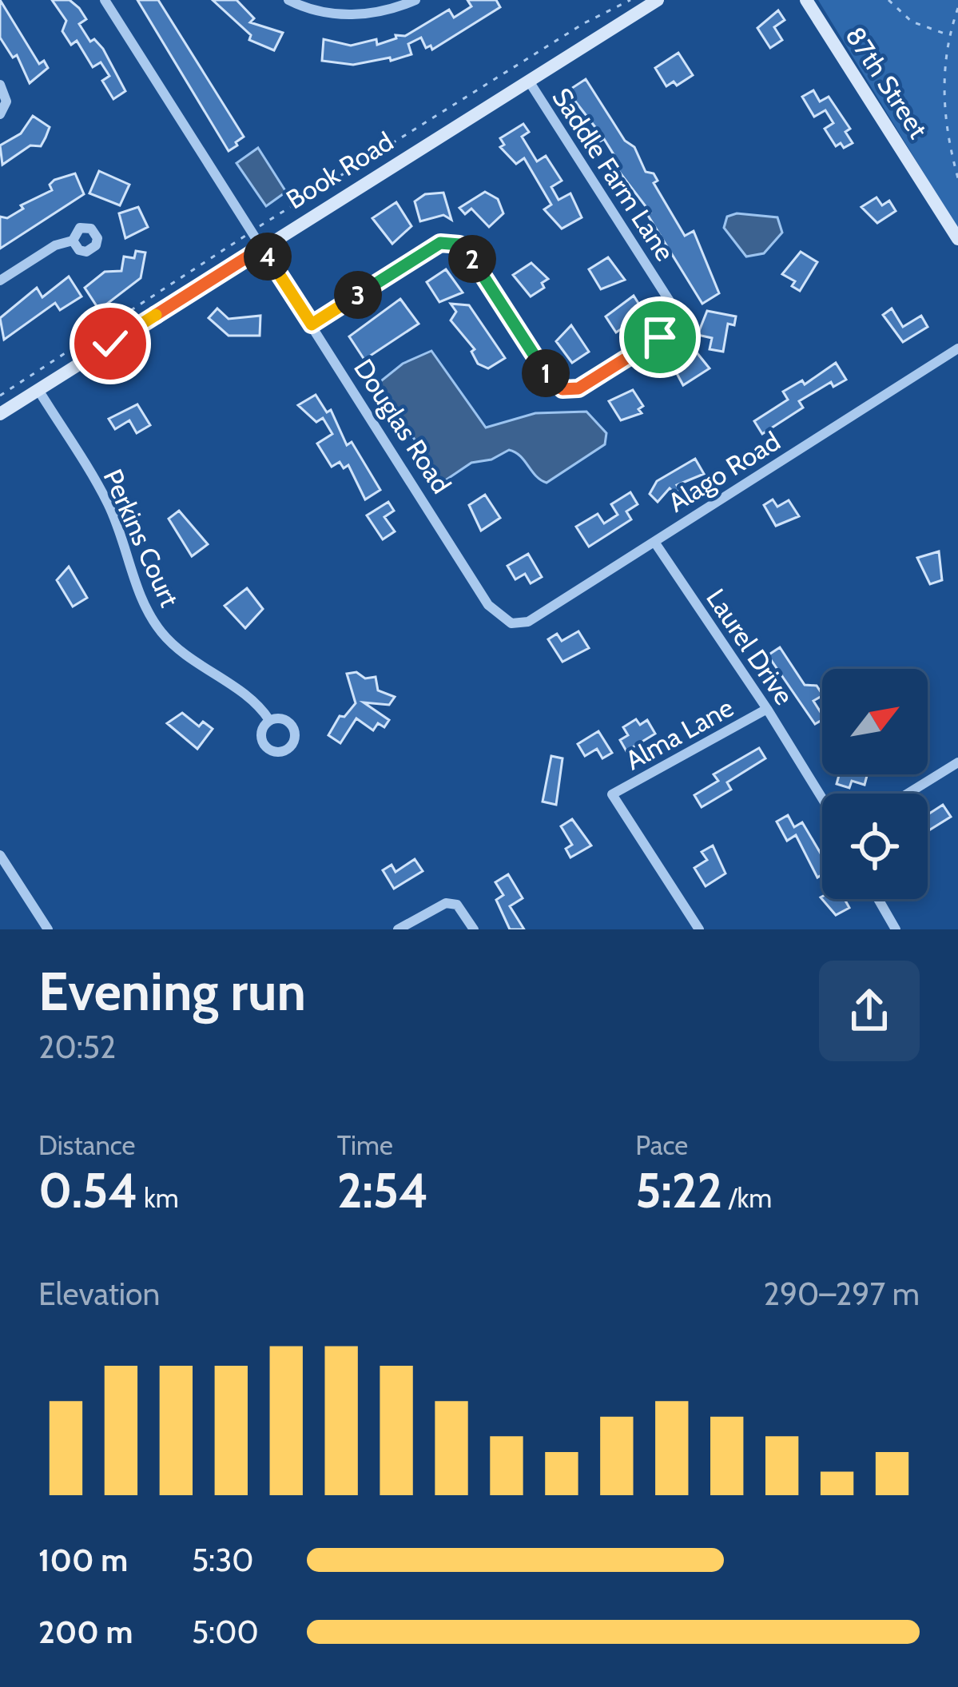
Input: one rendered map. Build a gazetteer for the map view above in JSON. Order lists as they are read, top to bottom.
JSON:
{
  "streets": {
    "street": [
      "87th Street",
      "Book Road",
      "Saddle Farm Lane",
      "Douglas Road",
      "Alago Road",
      "Perkins Court",
      "Laurel Drive",
      "Alma Lane"
    ]
  },
  "crossings": [
    ["Book Road", "Saddle Farm Lane"],
    ["Book Road", "Douglas Road"],
    ["Book Road", "Perkins Court"],
    ["Saddle Farm Lane", "Douglas Road"],
    ["Douglas Road", "Alago Road"],
    ["Alago Road", "Laurel Drive"],
    ["Laurel Drive", "Alma Lane"]
  ],
  "north": "top right",
  "page": {
    "pins": [
      "4",
      "2",
      "3",
      "1"
    ],
    "heading": ["Evening run", "20:52"],
    "stats": [
      ["Distance", "0.54 km"],
      ["Time", "2:54"],
      ["Pace", "5:22 /km"]
    ],
    "chart": ["Elevation", "290–297 m"],
    "list": [
      {
        "name": "100 m",
        "note": "5:30"
      },
      {
        "name": "200 m",
        "note": "5:00"
      }
    ]
  }
}
